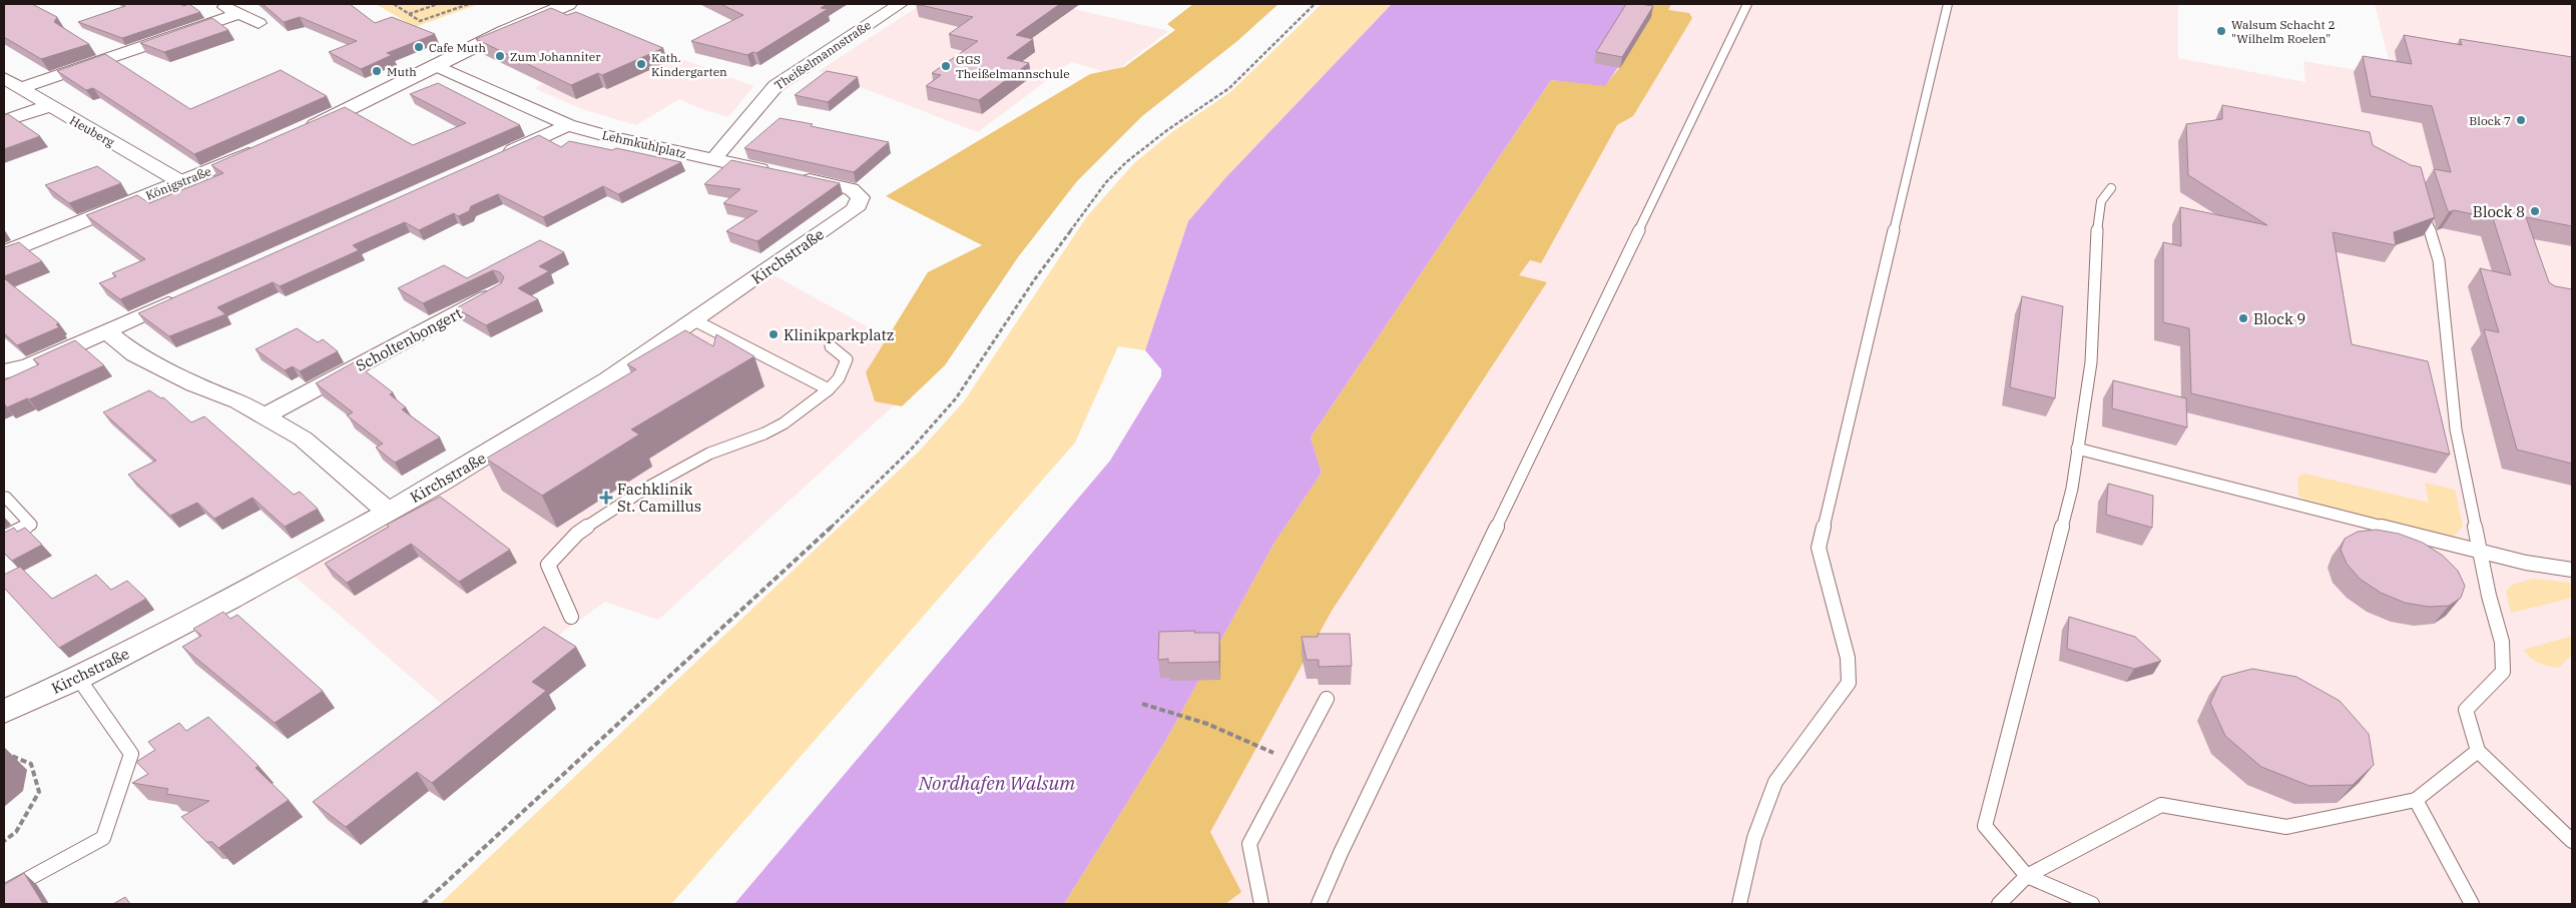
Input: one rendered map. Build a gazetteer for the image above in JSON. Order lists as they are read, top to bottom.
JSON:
{
  "streets": {
    "street": [
      "Theißelmannstraße",
      "Heuberg",
      "Lehmkuhlplatz",
      "Königstraße",
      "Kirchstraße",
      "Scholtenbongert"
    ]
  },
  "crossings": [
    ["Theißelmannstraße", "Lehmkuhlplatz"],
    ["Heuberg", "Königstraße"]
  ],
  "water": ["Nordhafen Walsum"],
  "places": {
    "other": [
      "Walsum Schacht 2 \"Wilhelm Roelen\"",
      "Cafe Muth",
      "Zum Johanniter",
      "Kath. Kindergarten",
      "GGS Theißelmannschule",
      "Muth",
      "Block 7",
      "Block 8",
      "Block 9",
      "Klinikparkplatz"
    ],
    "health": ["Fachklinik St. Camillus"]
  }
}
